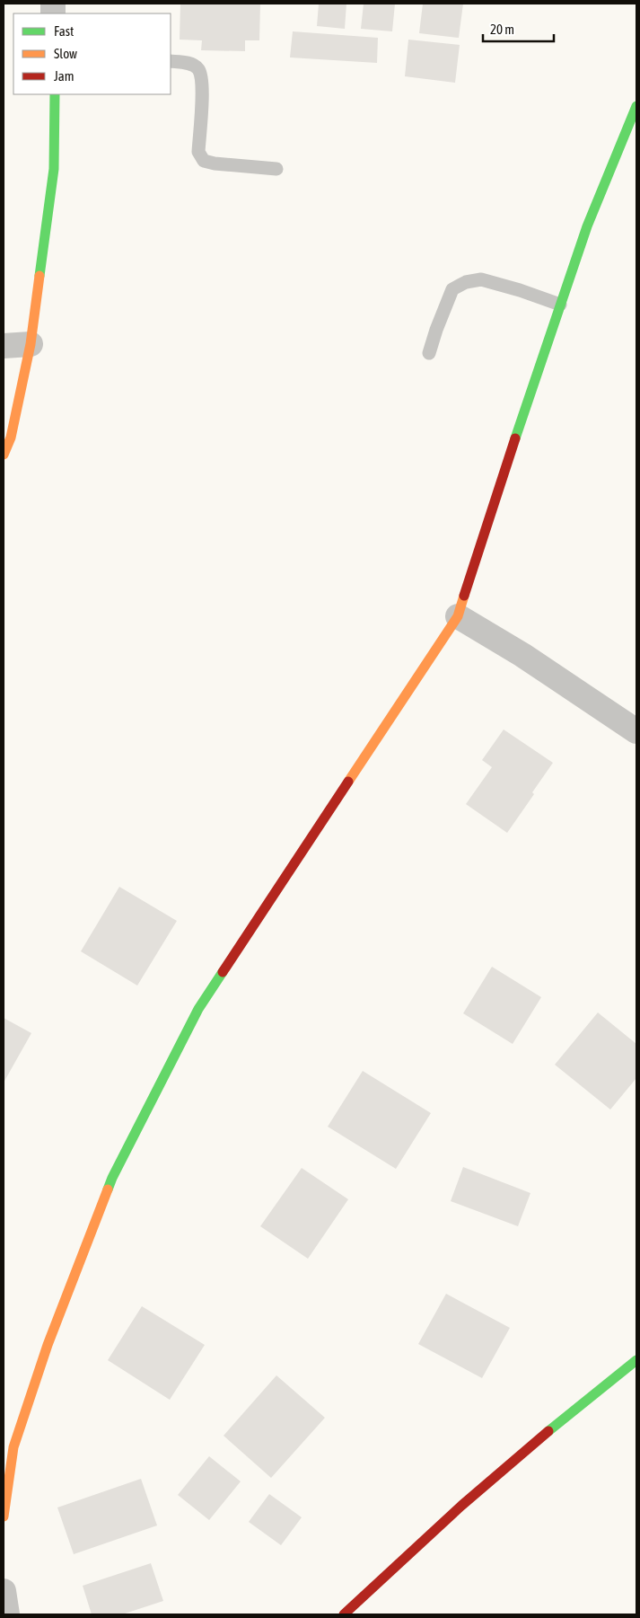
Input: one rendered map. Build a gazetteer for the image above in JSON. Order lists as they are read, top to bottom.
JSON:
{
  "legend": ["Fast", "Slow", "Jam"],
  "scale_bar": "20 m"
}
